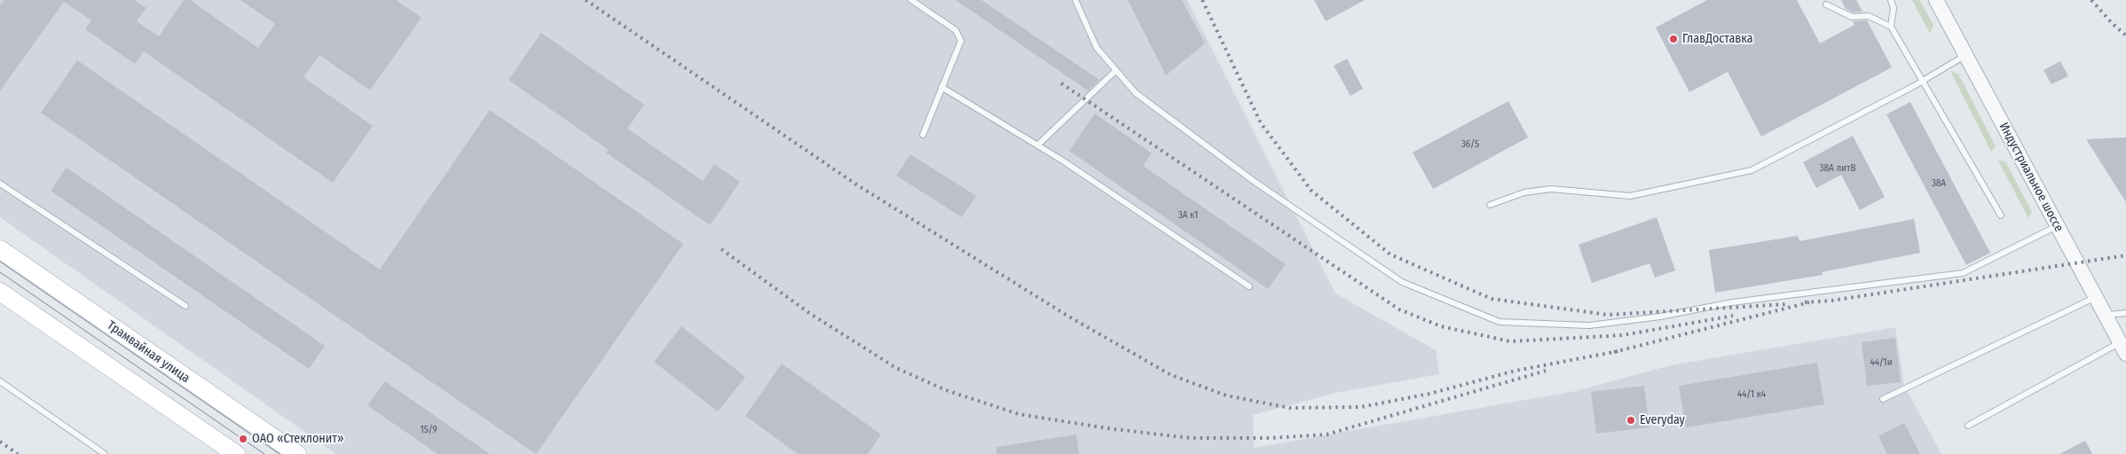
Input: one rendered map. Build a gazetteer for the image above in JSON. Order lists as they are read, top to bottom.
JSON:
{
  "streets": {
    "main road": ["Трамвайная улица"],
    "street": ["Индустриальное шоссе"]
  },
  "places": ["ГлавДоставка", "Everyday", "ОАО «Стеклонит»"],
  "house_numbers": [
    "36/5",
    "38А литВ",
    "38А",
    "3А к1",
    "44/1и",
    "44/1 к4",
    "15/9"
  ]
}
